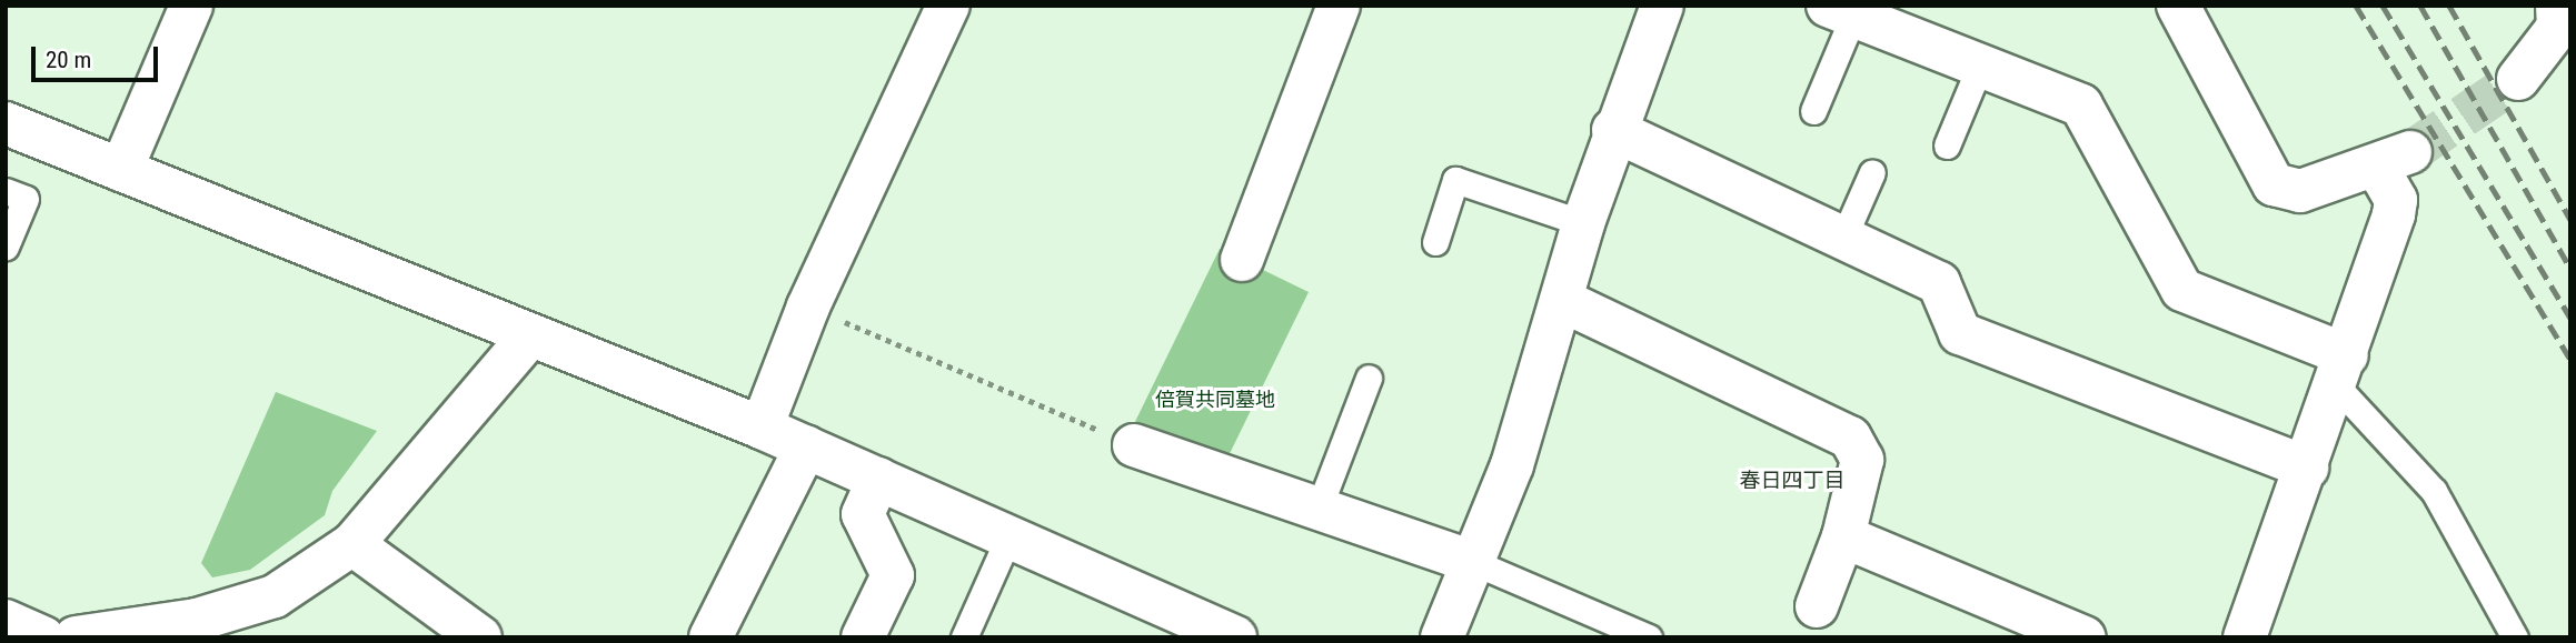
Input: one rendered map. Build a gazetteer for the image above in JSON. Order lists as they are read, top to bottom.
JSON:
{
  "districts": ["春日四丁目"],
  "parks": ["倍賀共同墓地"],
  "scale_bar": "20 m"
}
